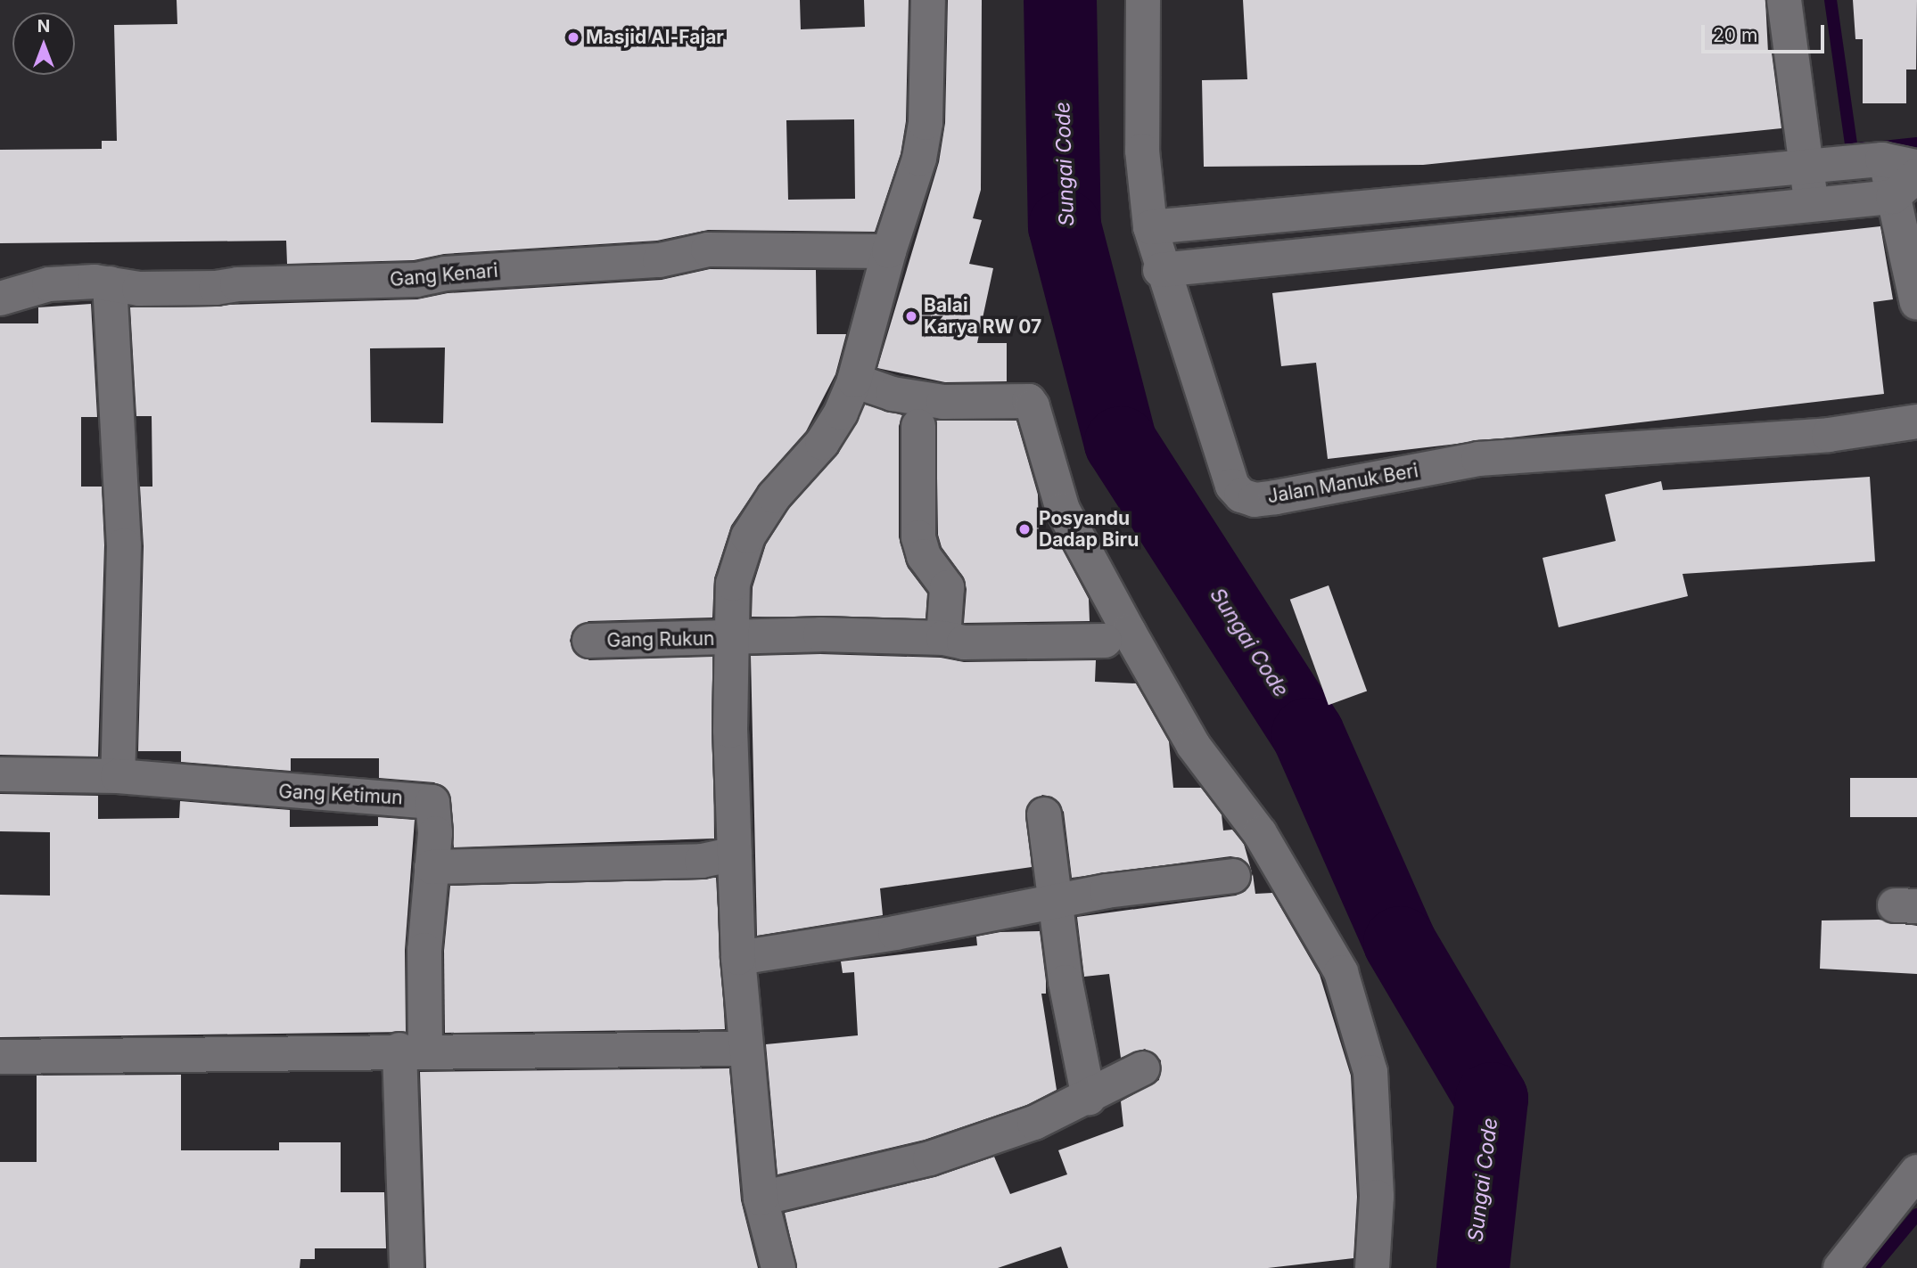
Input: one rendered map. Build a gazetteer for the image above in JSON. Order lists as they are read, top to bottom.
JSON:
{
  "streets": {
    "street": [
      "Gang Kenari",
      "Jalan Manuk Beri",
      "Gang Rukun",
      "Gang Ketimun"
    ]
  },
  "water": ["Sungai Code"],
  "places": ["Masjid Al-Fajar", "Balai Karya RW 07", "Posyandu Dadap Biru"],
  "scale_bar": "20 m",
  "north": "top"
}
